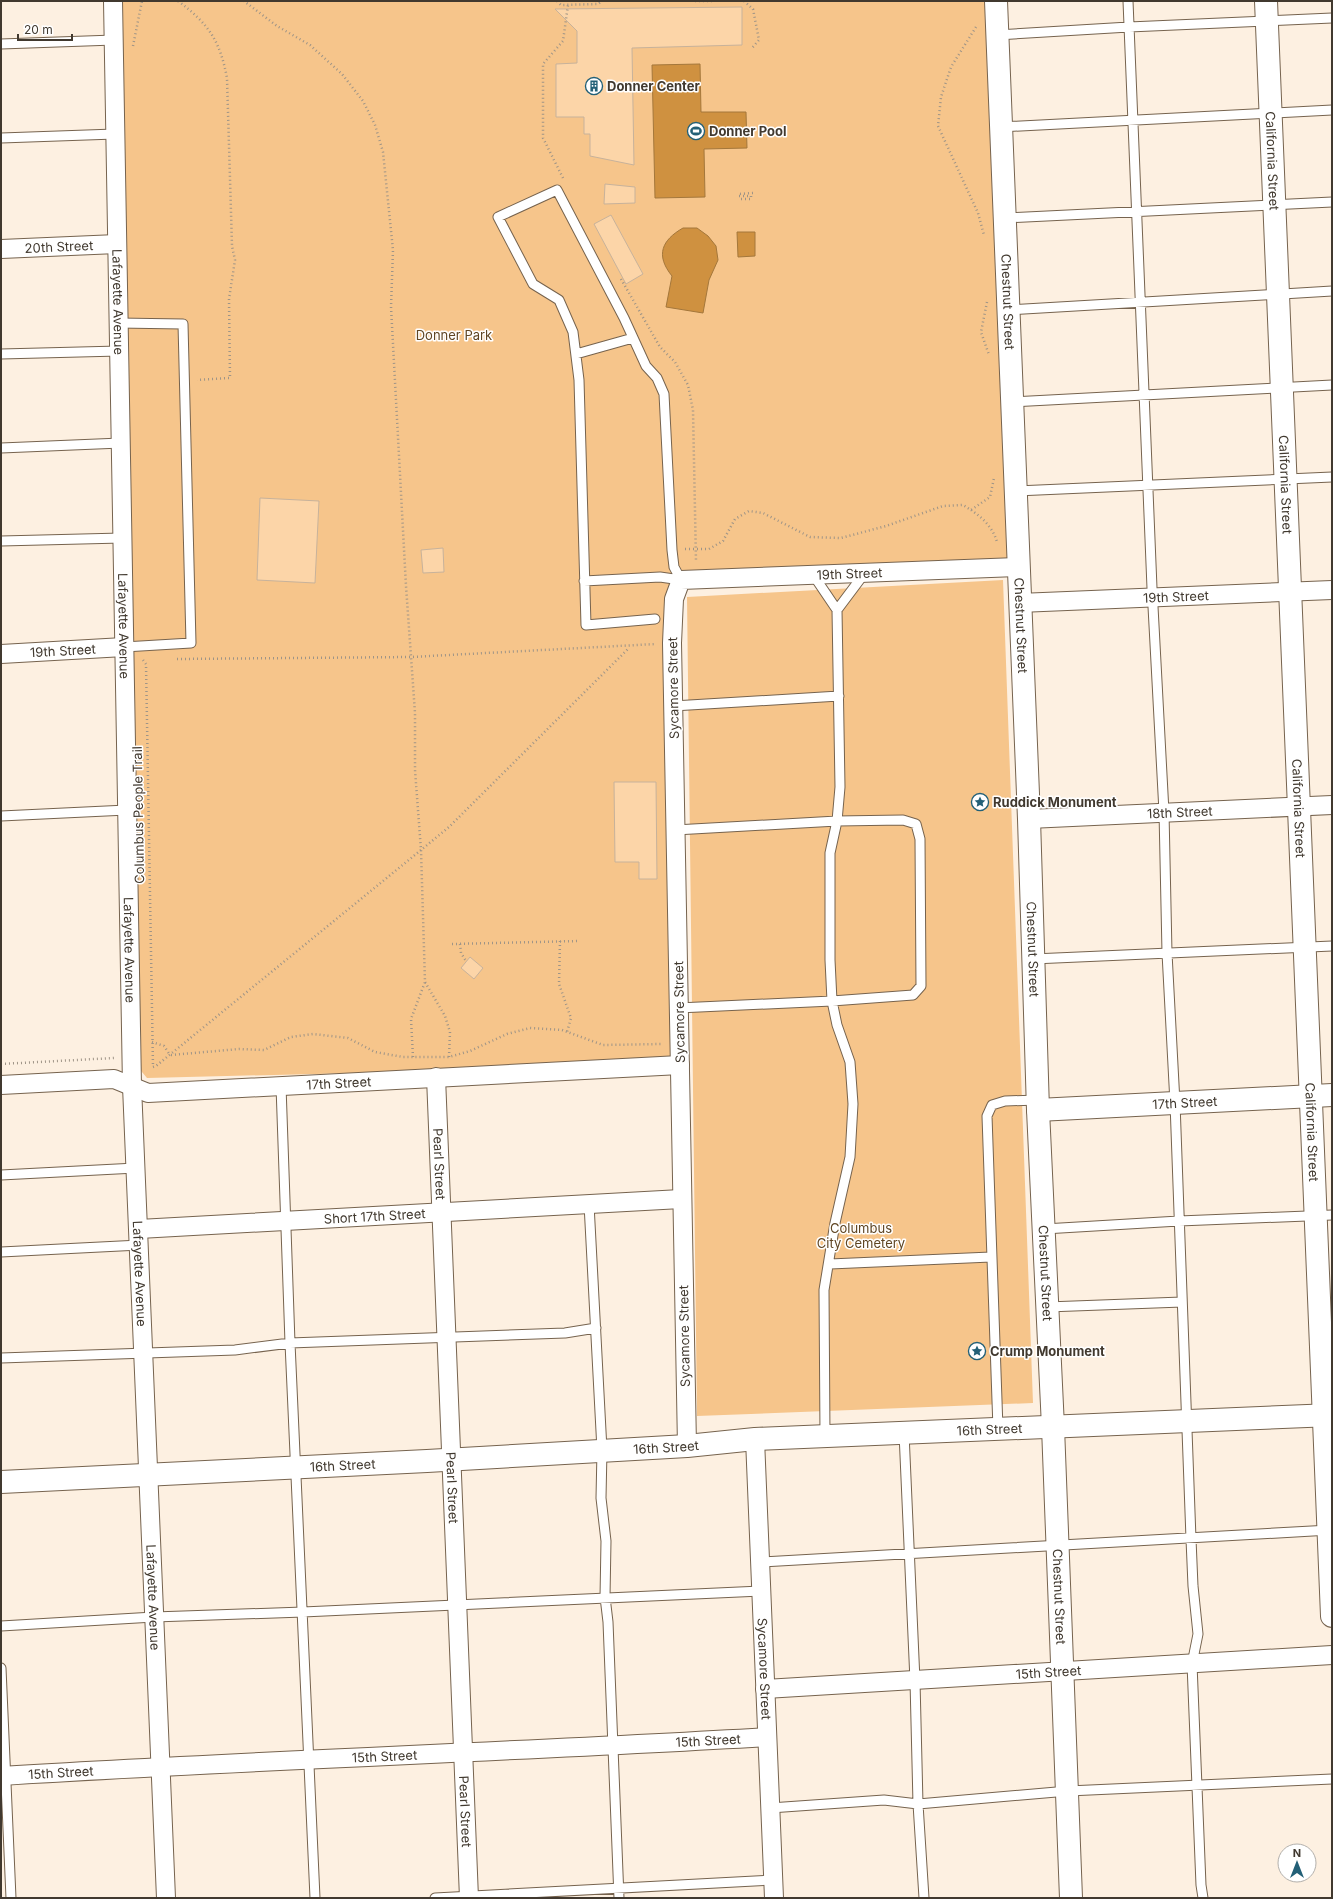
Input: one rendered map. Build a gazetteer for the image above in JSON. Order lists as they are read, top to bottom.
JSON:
{
  "streets": {
    "street": [
      "California Street",
      "20th Street",
      "Lafayette Avenue",
      "Chestnut Street",
      "19th Street",
      "Sycamore Street",
      "18th Street",
      "17th Street",
      "Pearl Street",
      "Short 17th Street",
      "16th Street",
      "15th Street"
    ],
    "path": ["Columbus People Trail"]
  },
  "crossings": [
    ["California Street", "19th Street"],
    ["California Street", "18th Street"],
    ["California Street", "17th Street"],
    ["California Street", "16th Street"],
    ["20th Street", "Lafayette Avenue"],
    ["Lafayette Avenue", "19th Street"],
    ["Lafayette Avenue", "17th Street"],
    ["Lafayette Avenue", "Short 17th Street"],
    ["Lafayette Avenue", "16th Street"],
    ["Lafayette Avenue", "15th Street"],
    ["Chestnut Street", "19th Street"],
    ["Chestnut Street", "18th Street"],
    ["Chestnut Street", "17th Street"],
    ["Chestnut Street", "16th Street"],
    ["Chestnut Street", "15th Street"],
    ["19th Street", "Sycamore Street"],
    ["Sycamore Street", "17th Street"],
    ["Sycamore Street", "Short 17th Street"],
    ["Sycamore Street", "16th Street"],
    ["Sycamore Street", "15th Street"],
    ["17th Street", "Pearl Street"],
    ["Pearl Street", "Short 17th Street"],
    ["Pearl Street", "16th Street"],
    ["Pearl Street", "15th Street"]
  ],
  "parks": ["Donner Park", "Columbus City Cemetery"],
  "places": {
    "building": ["Donner Center"],
    "sports": ["Donner Pool"],
    "place": ["Ruddick Monument", "Crump Monument"]
  },
  "scale_bar": "20 m",
  "north": "top"
}
